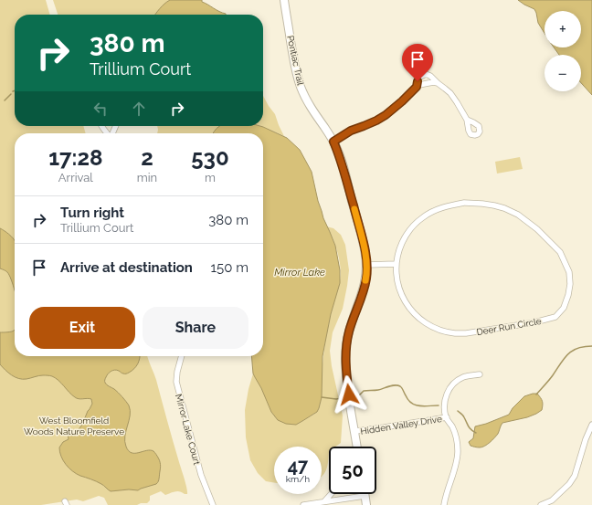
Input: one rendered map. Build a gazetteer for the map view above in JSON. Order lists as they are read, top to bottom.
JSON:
{
  "streets": {
    "main road": ["Pontiac Trail"],
    "street": ["Deer Run Circle", "Hidden Valley Drive", "Mirror Lake Court"]
  },
  "crossings": [
    ["Pontiac Trail", "Hidden Valley Drive"]
  ],
  "water": ["Mirror Lake"],
  "parks": ["West Bloomfield Woods Nature Preserve"],
  "page": {
    "map_buttons": ["+", "−"],
    "turn": ["380 m", "Trillium Court"],
    "eta": [
      "17:28",
      "Arrival",
      "2",
      "min",
      "530",
      "m"
    ],
    "list": [
      {
        "name": "Turn right",
        "note": "Trillium Court",
        "value": "380 m"
      },
      {
        "name": "Arrive at destination",
        "value": "150 m"
      }
    ],
    "buttons": ["Exit", "Share"],
    "speed": "47 km/h",
    "limit": "50"
  }
}
